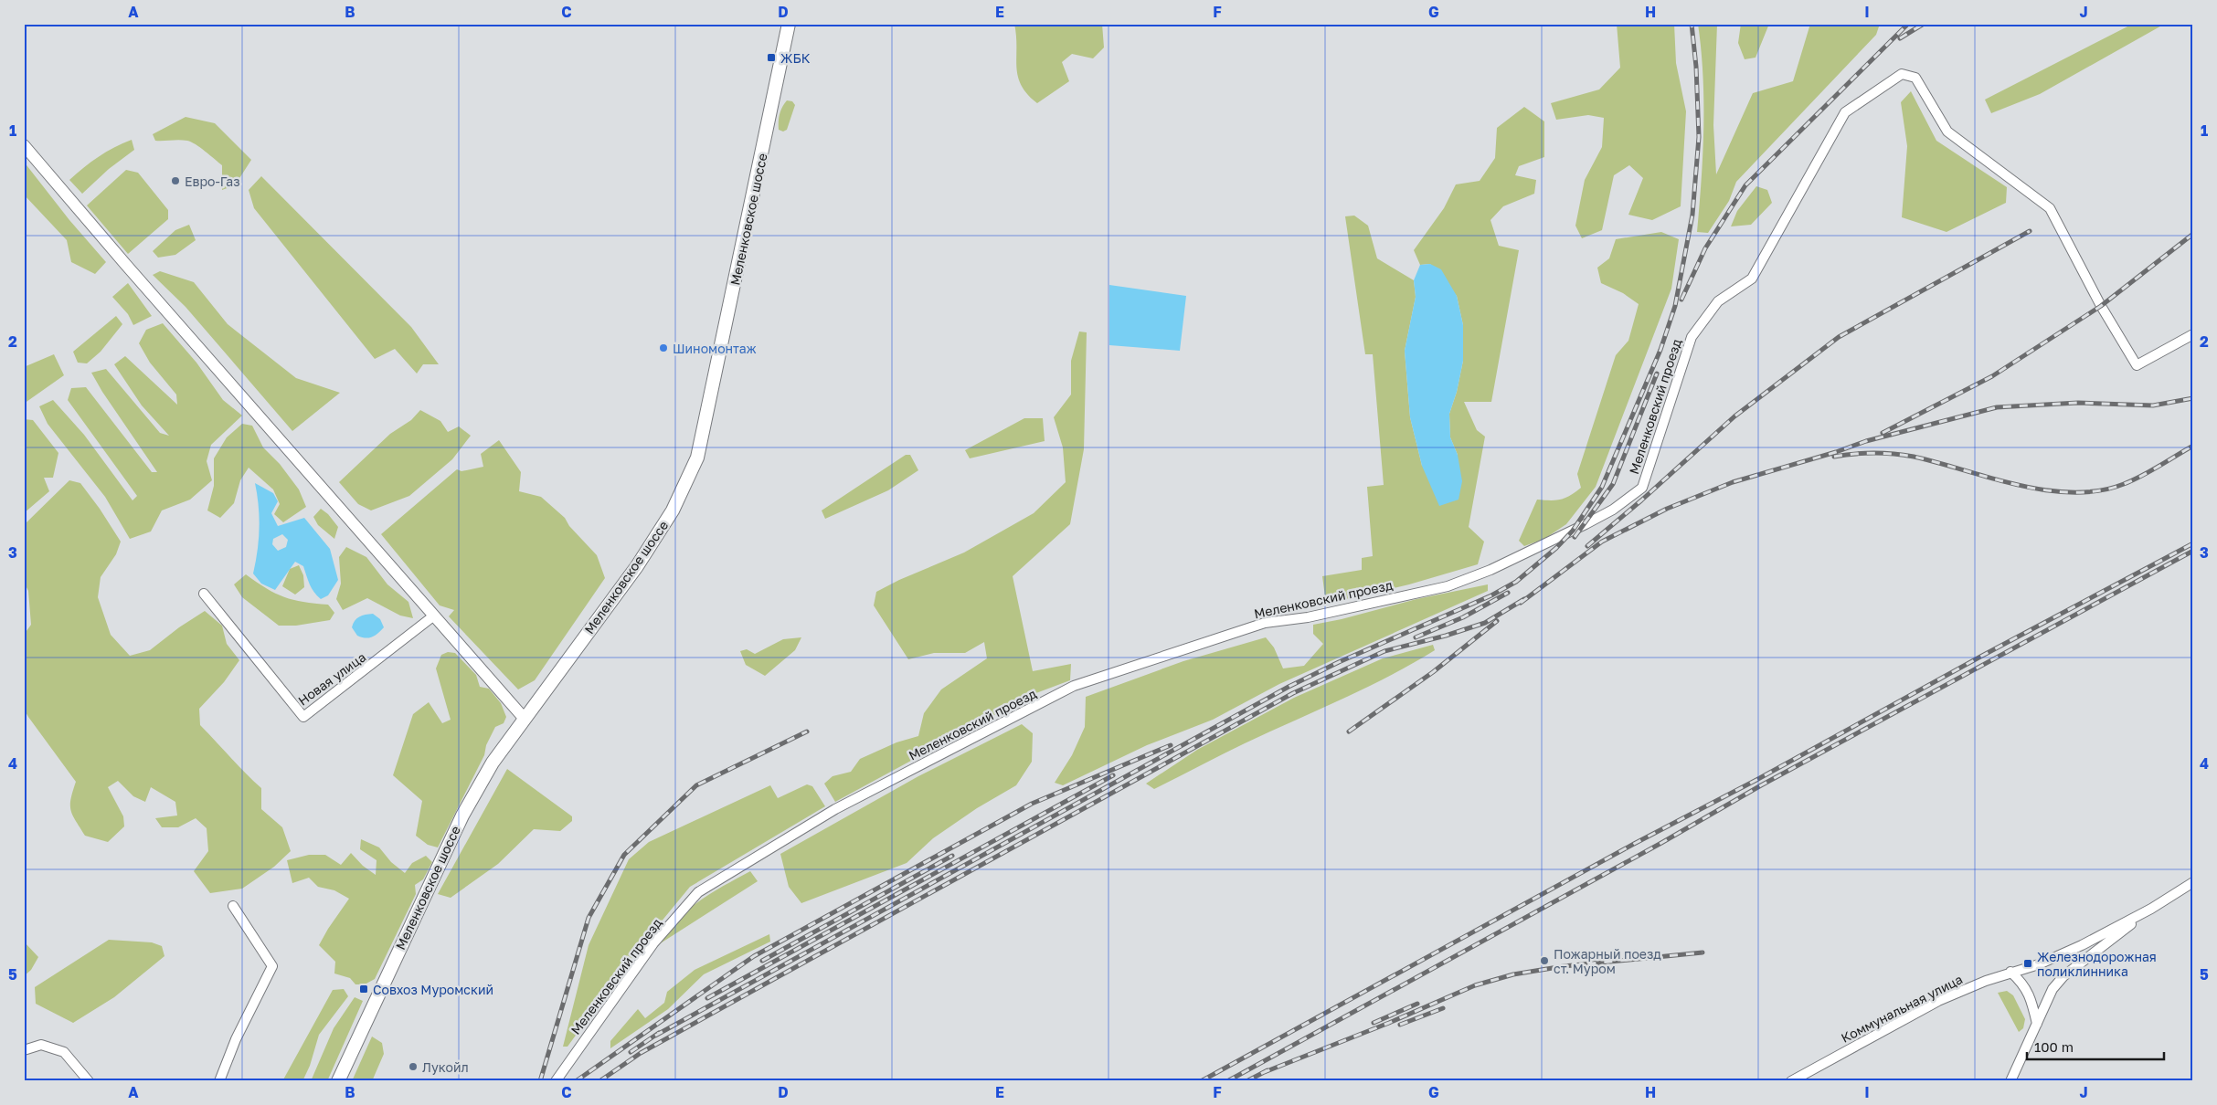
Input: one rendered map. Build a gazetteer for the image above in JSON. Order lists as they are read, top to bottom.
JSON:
{
  "streets": {
    "main road": ["Меленковское шоссе"],
    "street": ["Меленковский проезд", "Новая улица", "Коммунальная улица"]
  },
  "places": {
    "transit": ["ЖБК", "Железнодорожная поликлинника", "Совхоз Муромский"],
    "other": [
      "Евро-Газ",
      "Шиномонтаж",
      "Пожарный поезд ст. Муром",
      "Лукойл"
    ]
  },
  "scale_bar": "100 m",
  "grid": {
    "columns": [
      "A",
      "B",
      "C",
      "D",
      "E",
      "F",
      "G",
      "H",
      "I",
      "J"
    ],
    "rows": [
      "1",
      "2",
      "3",
      "4",
      "5"
    ]
  }
}
